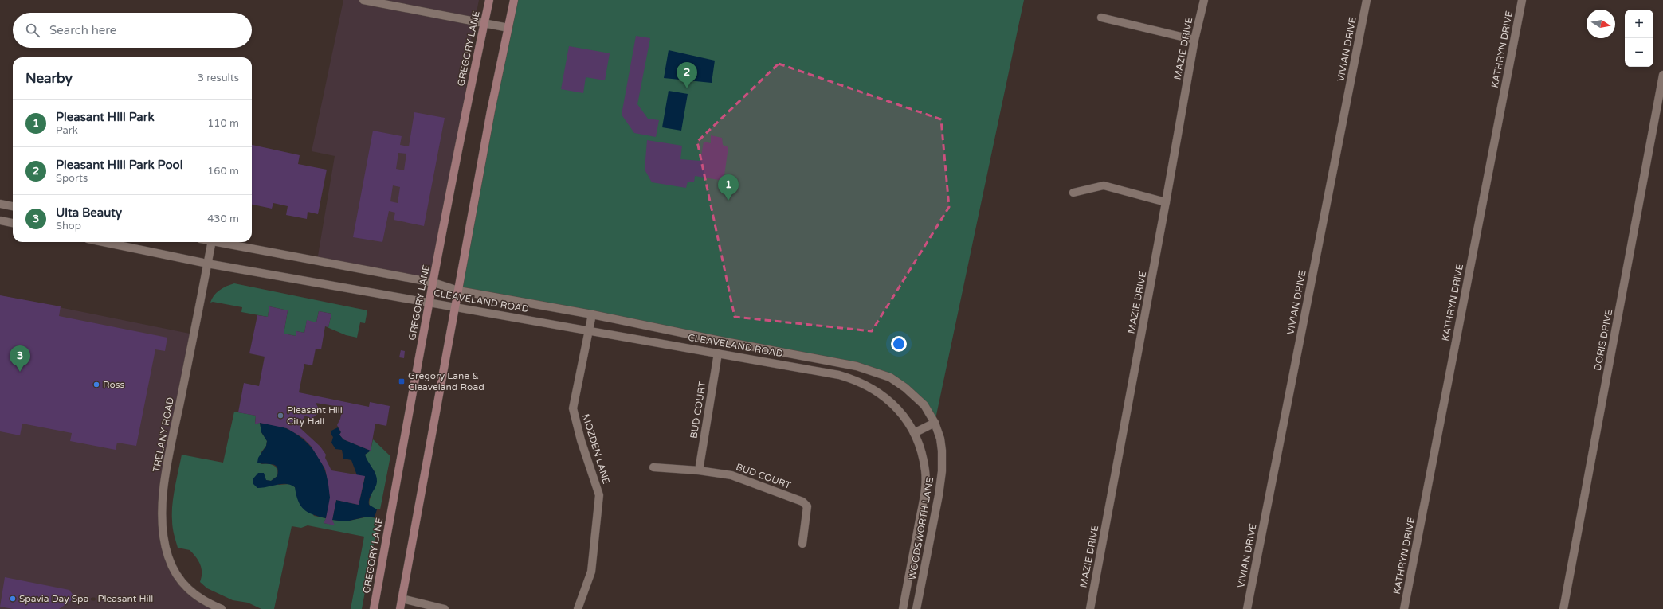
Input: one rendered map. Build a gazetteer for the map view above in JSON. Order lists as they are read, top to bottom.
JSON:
{
  "streets": {
    "main road": ["GREGORY LANE"],
    "street": [
      "MAZIE DRIVE",
      "VIVIAN DRIVE",
      "KATHRYN DRIVE",
      "CLEAVELAND ROAD",
      "DORIS DRIVE",
      "BUD COURT",
      "TRELANY ROAD",
      "MOZDEN LANE",
      "WOODSWORTH LANE"
    ]
  },
  "crossings": [
    ["GREGORY LANE", "CLEAVELAND ROAD"],
    ["CLEAVELAND ROAD", "BUD COURT"],
    ["CLEAVELAND ROAD", "TRELANY ROAD"],
    ["CLEAVELAND ROAD", "MOZDEN LANE"],
    ["CLEAVELAND ROAD", "WOODSWORTH LANE"]
  ],
  "places": {
    "transit": ["Gregory Lane & Cleaveland Road"],
    "other": ["Ross", "Pleasant Hill City Hall", "Spavia Day Spa - Pleasant Hill"]
  },
  "north": "right",
  "page": {
    "map_buttons": ["+", "−"],
    "search": "Search here",
    "heading": ["Nearby", "3 results"],
    "pins": ["2", "1", "3"],
    "list": [
      {
        "mark": "1",
        "name": "Pleasant HIll Park",
        "note": "Park",
        "value": "110 m"
      },
      {
        "mark": "2",
        "name": "Pleasant HIll Park Pool",
        "note": "Sports",
        "value": "160 m"
      },
      {
        "mark": "3",
        "name": "Ulta Beauty",
        "note": "Shop",
        "value": "430 m"
      }
    ]
  }
}
